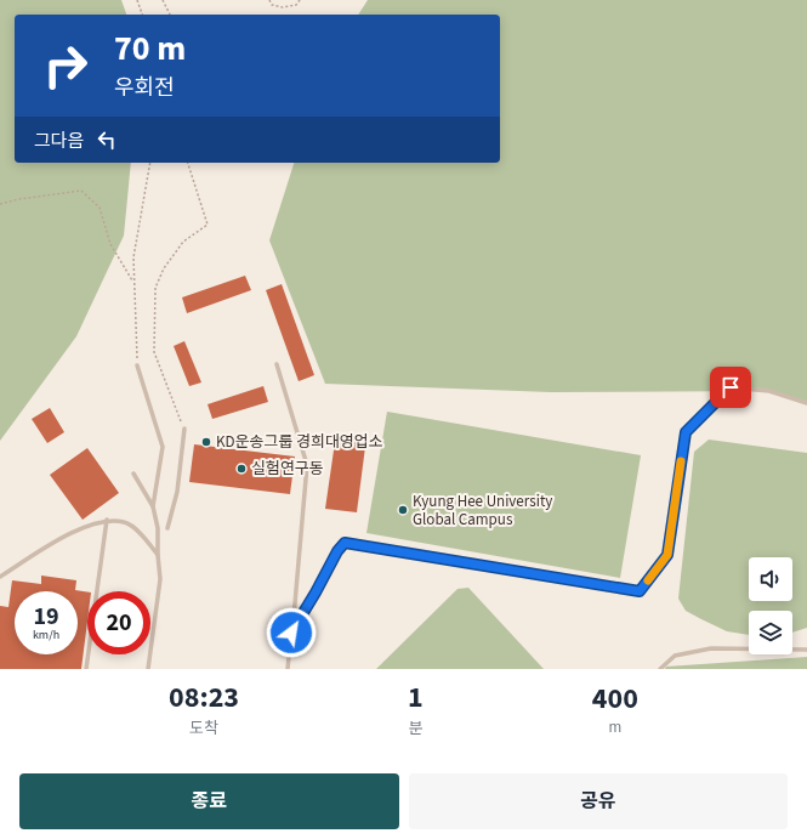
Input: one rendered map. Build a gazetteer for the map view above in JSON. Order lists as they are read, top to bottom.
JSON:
{
  "places": ["KD운송그룹 경희대영업소", "실험연구동", "Kyung Hee University Global Campus"],
  "page": {
    "turn": ["70 m", "우회전"],
    "then": "그다음",
    "speed": "19 km/h",
    "limit": "20",
    "eta": [
      "08:23",
      "도착",
      "1",
      "분",
      "400",
      "m"
    ],
    "buttons": ["종료", "공유"]
  }
}
